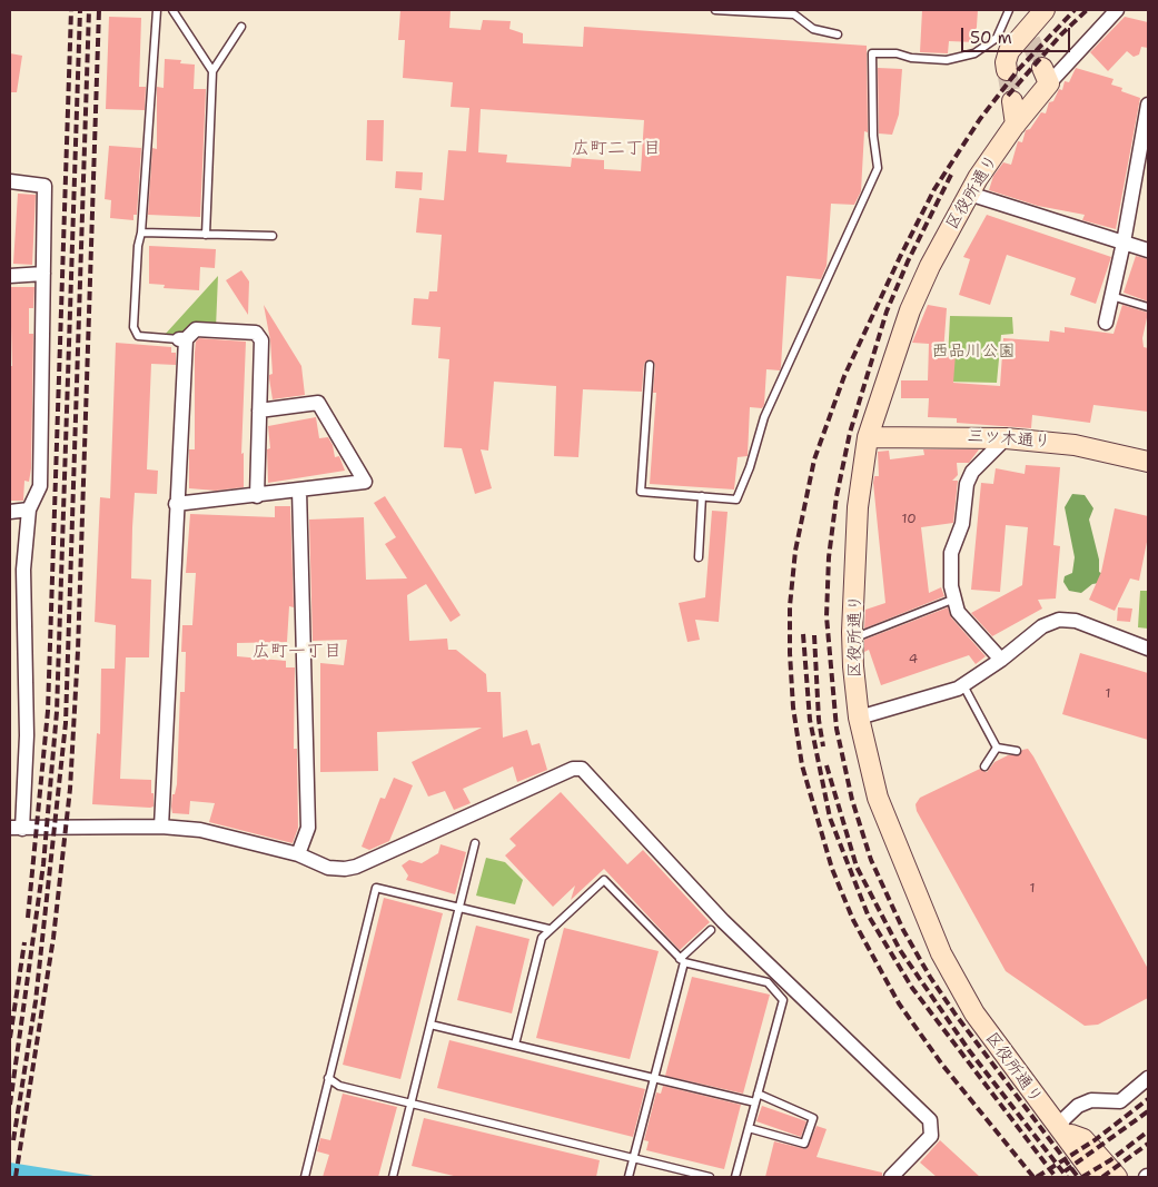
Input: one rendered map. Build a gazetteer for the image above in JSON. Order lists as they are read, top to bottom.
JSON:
{
  "streets": {
    "street": ["区役所通り", "三ツ木通り"]
  },
  "crossings": [
    ["区役所通り", "三ツ木通り"]
  ],
  "districts": ["広町二丁目", "広町一丁目"],
  "parks": ["西品川公園"],
  "house_numbers": [
    "10",
    "4",
    "1",
    "1"
  ],
  "scale_bar": "50 m"
}
